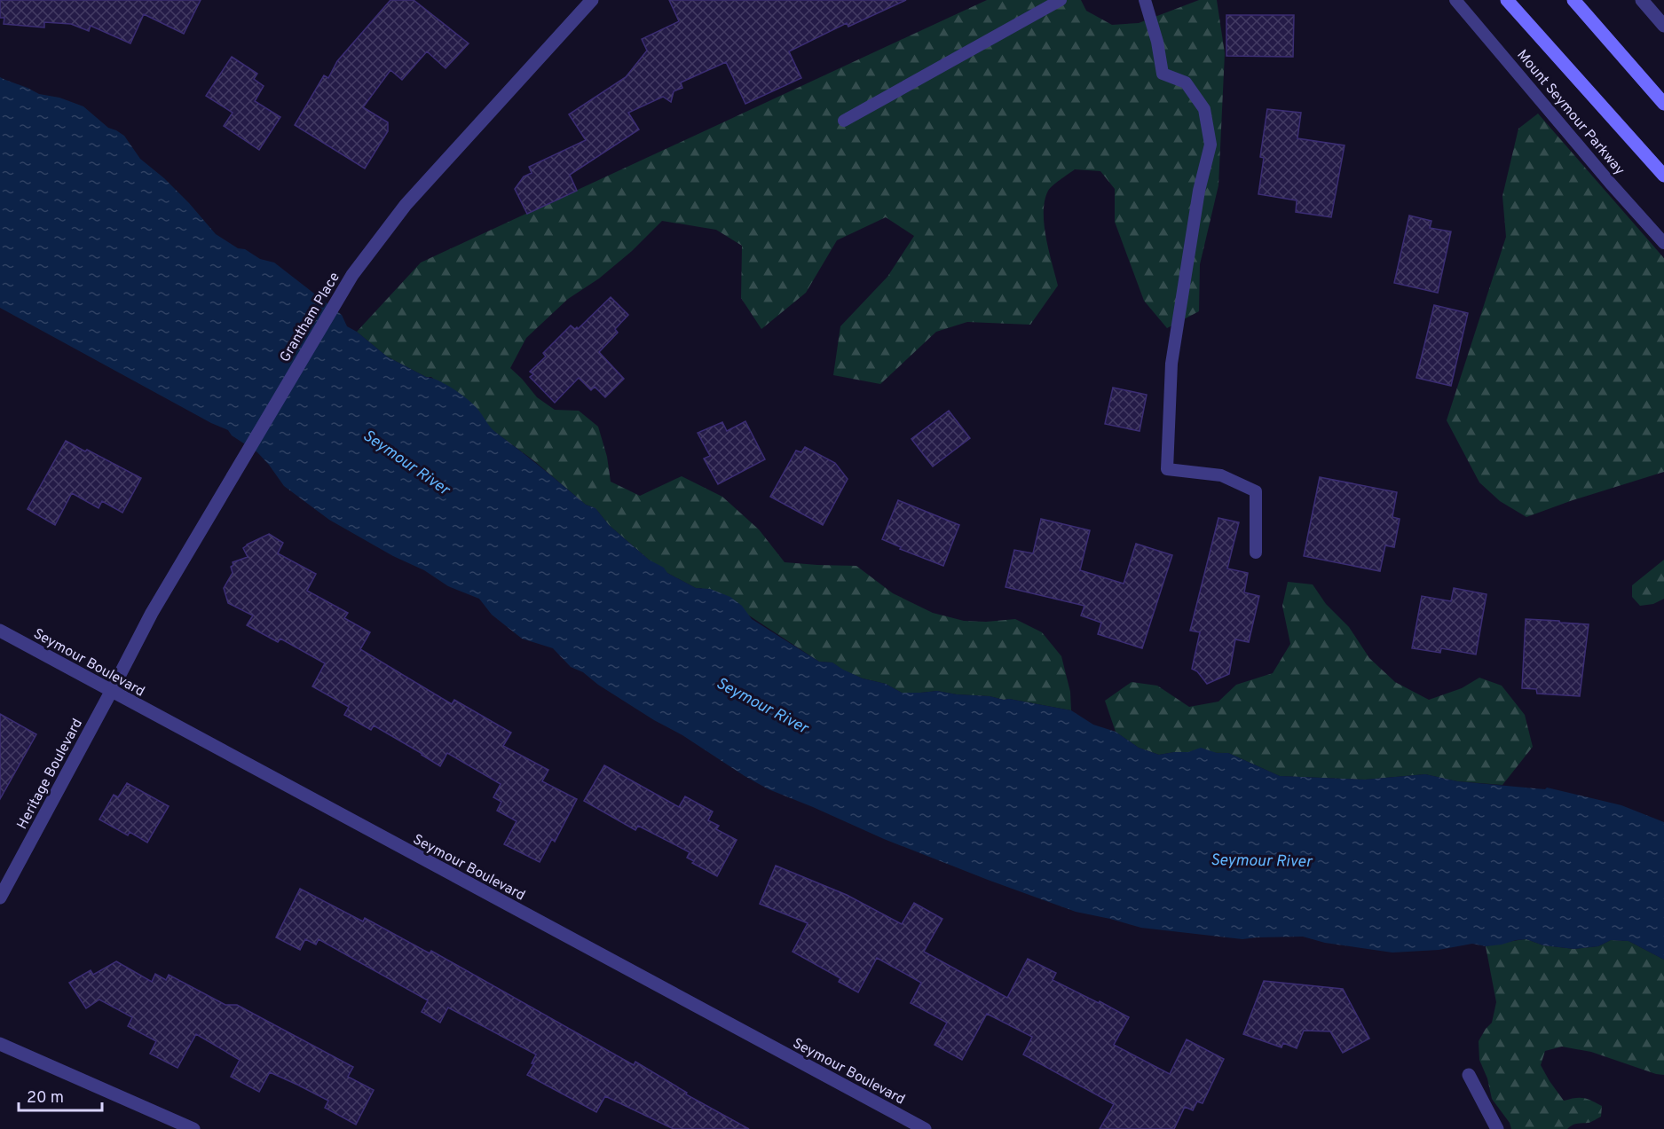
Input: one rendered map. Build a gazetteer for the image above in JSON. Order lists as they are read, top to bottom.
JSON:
{
  "streets": {
    "main road": ["Mount Seymour Parkway"],
    "street": ["Grantham Place", "Seymour Boulevard", "Heritage Boulevard"]
  },
  "crossings": [
    ["Grantham Place", "Seymour Boulevard"],
    ["Grantham Place", "Heritage Boulevard"],
    ["Seymour Boulevard", "Heritage Boulevard"]
  ],
  "water": ["Seymour River"],
  "scale_bar": "20 m"
}
